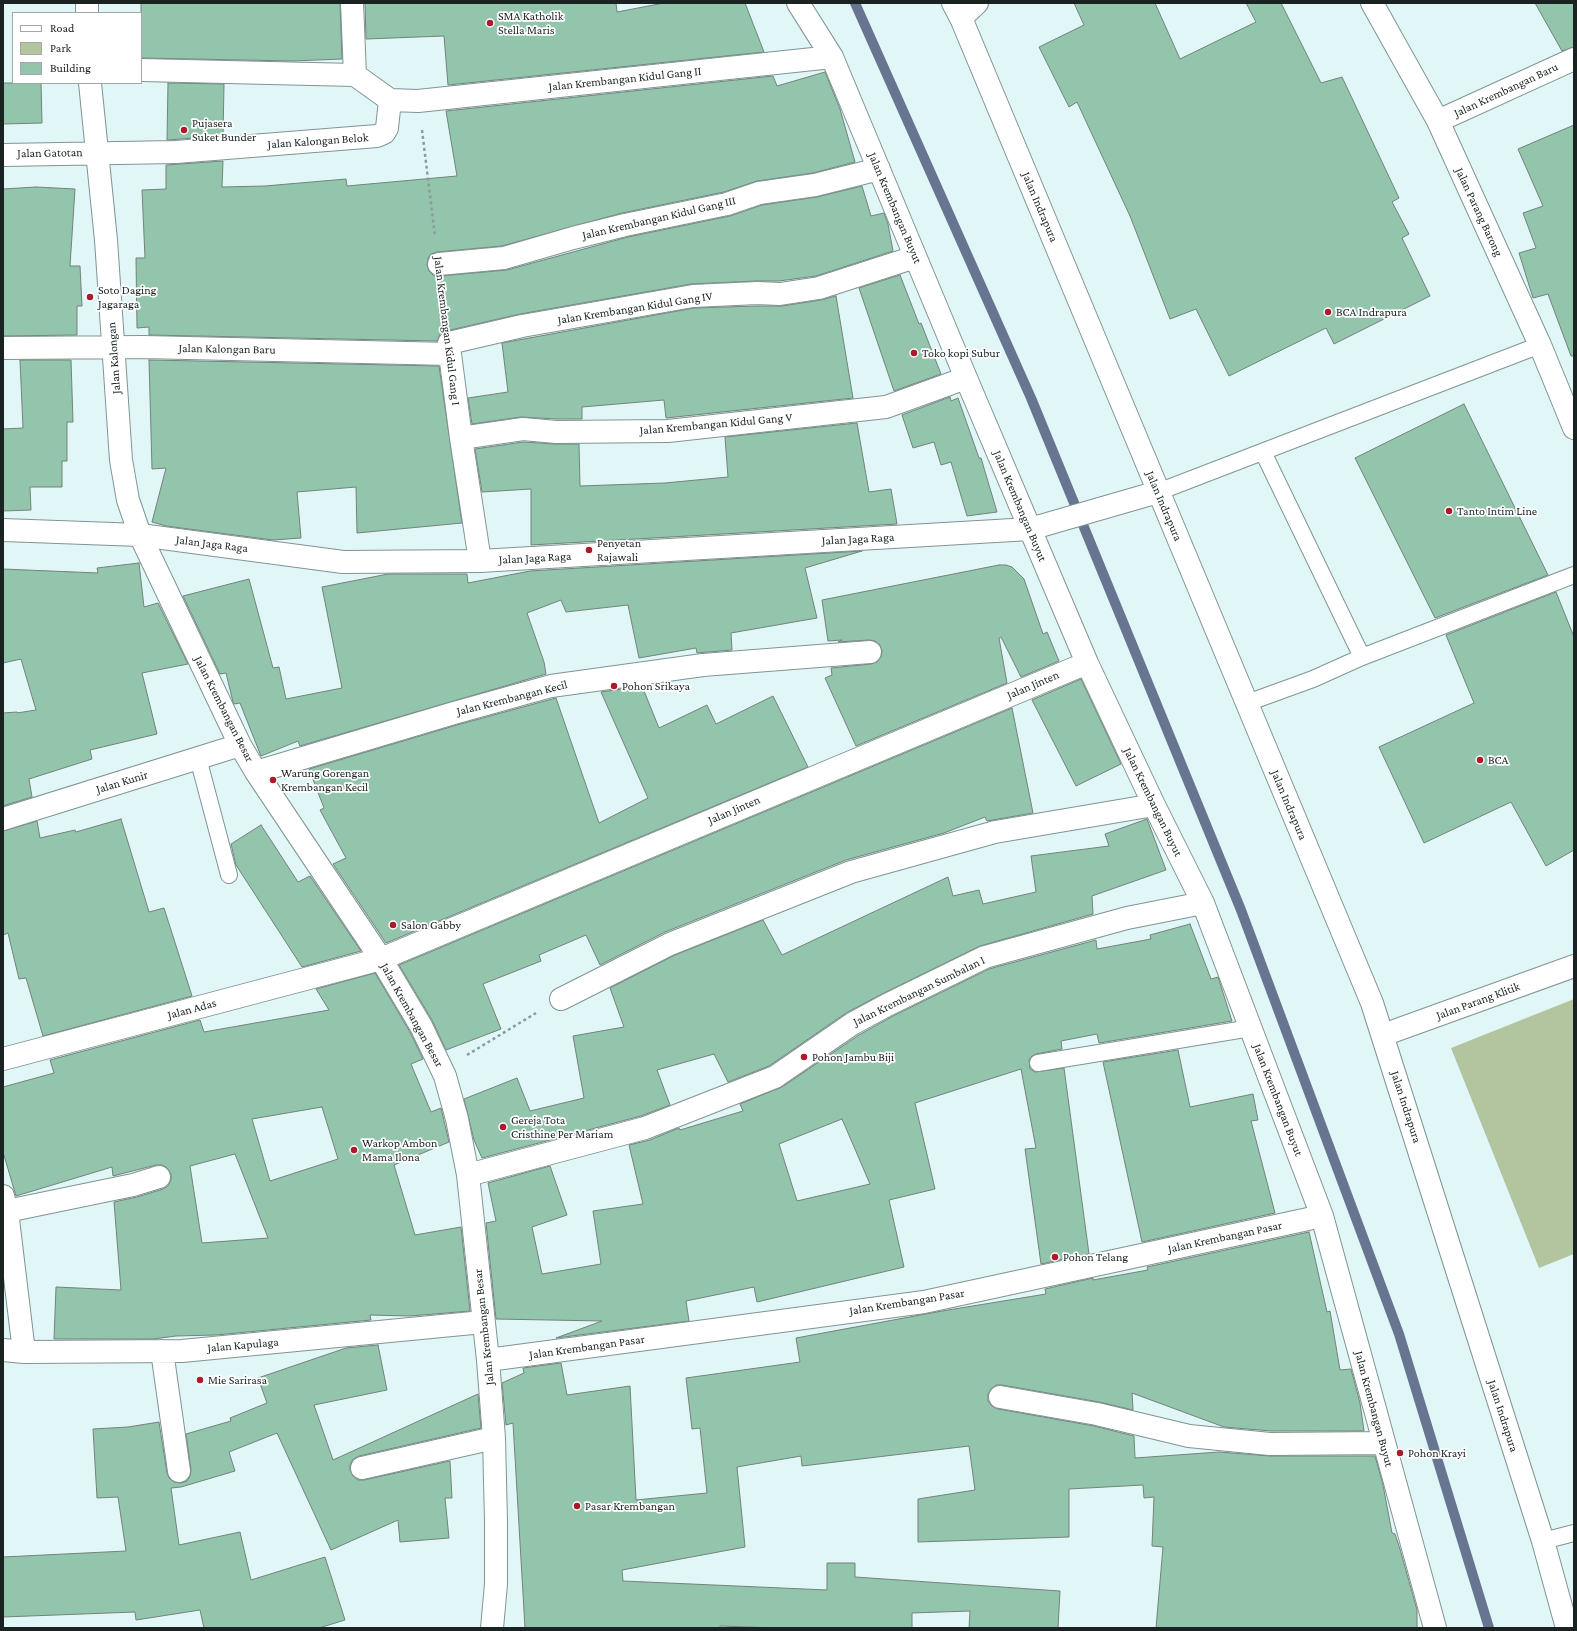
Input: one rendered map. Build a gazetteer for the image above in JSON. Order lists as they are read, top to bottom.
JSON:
{
  "streets": {
    "street": [
      "Jalan Krembangan Kidul Gang II",
      "Jalan Krembangan Baru",
      "Jalan Kalongan Belok",
      "Jalan Gatotan",
      "Jalan Indrapura",
      "Jalan Krembangan Buyut",
      "Jalan Parang Barong",
      "Jalan Krembangan Kidul Gang III",
      "Jalan Krembangan Kidul Gang IV",
      "Jalan Krembangan Kidul Gang I",
      "Jalan Kalongan Baru",
      "Jalan Kalongan",
      "Jalan Krembangan Kidul Gang V",
      "Jalan Jaga Raga",
      "Jalan Jinten",
      "Jalan Krembangan Kecil",
      "Jalan Krembangan Besar",
      "Jalan Kunir",
      "Jalan Krembangan Sumbalan I",
      "Jalan Parang Klitik",
      "Jalan Adas",
      "Jalan Krembangan Pasar",
      "Jalan Kapulaga"
    ]
  },
  "crossings": [
    ["Jalan Krembangan Kidul Gang II", "Jalan Krembangan Buyut"],
    ["Jalan Krembangan Kidul Gang II", "Jalan Krembangan Kidul Gang I"],
    ["Jalan Krembangan Baru", "Jalan Parang Barong"],
    ["Jalan Kalongan Belok", "Jalan Gatotan"],
    ["Jalan Kalongan Belok", "Jalan Kalongan"],
    ["Jalan Gatotan", "Jalan Kalongan"],
    ["Jalan Indrapura", "Jalan Jaga Raga"],
    ["Jalan Indrapura", "Jalan Parang Klitik"],
    ["Jalan Krembangan Buyut", "Jalan Krembangan Kidul Gang III"],
    ["Jalan Krembangan Buyut", "Jalan Krembangan Kidul Gang IV"],
    ["Jalan Krembangan Buyut", "Jalan Krembangan Kidul Gang V"],
    ["Jalan Krembangan Buyut", "Jalan Jaga Raga"],
    ["Jalan Krembangan Buyut", "Jalan Jinten"],
    ["Jalan Krembangan Buyut", "Jalan Krembangan Sumbalan I"],
    ["Jalan Krembangan Buyut", "Jalan Krembangan Pasar"],
    ["Jalan Krembangan Kidul Gang III", "Jalan Krembangan Kidul Gang I"],
    ["Jalan Krembangan Kidul Gang IV", "Jalan Krembangan Kidul Gang I"],
    ["Jalan Krembangan Kidul Gang IV", "Jalan Kalongan Baru"],
    ["Jalan Krembangan Kidul Gang I", "Jalan Kalongan Baru"],
    ["Jalan Krembangan Kidul Gang I", "Jalan Krembangan Kidul Gang V"],
    ["Jalan Krembangan Kidul Gang I", "Jalan Jaga Raga"],
    ["Jalan Kalongan Baru", "Jalan Kalongan"],
    ["Jalan Kalongan", "Jalan Jaga Raga"],
    ["Jalan Kalongan", "Jalan Krembangan Besar"],
    ["Jalan Jaga Raga", "Jalan Krembangan Besar"],
    ["Jalan Jinten", "Jalan Krembangan Besar"],
    ["Jalan Jinten", "Jalan Adas"],
    ["Jalan Krembangan Kecil", "Jalan Krembangan Besar"],
    ["Jalan Krembangan Besar", "Jalan Kunir"],
    ["Jalan Krembangan Besar", "Jalan Krembangan Sumbalan I"],
    ["Jalan Krembangan Besar", "Jalan Adas"],
    ["Jalan Krembangan Besar", "Jalan Krembangan Pasar"],
    ["Jalan Krembangan Besar", "Jalan Kapulaga"]
  ],
  "places": [
    "SMA Katholik Stella Maris",
    "Pujasera Suket Bunder",
    "Soto Daging Jagaraga",
    "BCA Indrapura",
    "Toko kopi Subur",
    "Tanto Intim Line",
    "Penyetan Rajawali",
    "Pohon Srikaya",
    "BCA",
    "Warung Gorengan Krembangan Kecil",
    "Salon Gabby",
    "Pohon Jambu Biji",
    "Gereja Tota Cristhine Per Mariam",
    "Warkop Ambon Mama Ilona",
    "Pohon Telang",
    "Mie Sarirasa",
    "Pohon Krayi",
    "Pasar Krembangan"
  ],
  "legend": ["Road", "Park", "Building"]
}
